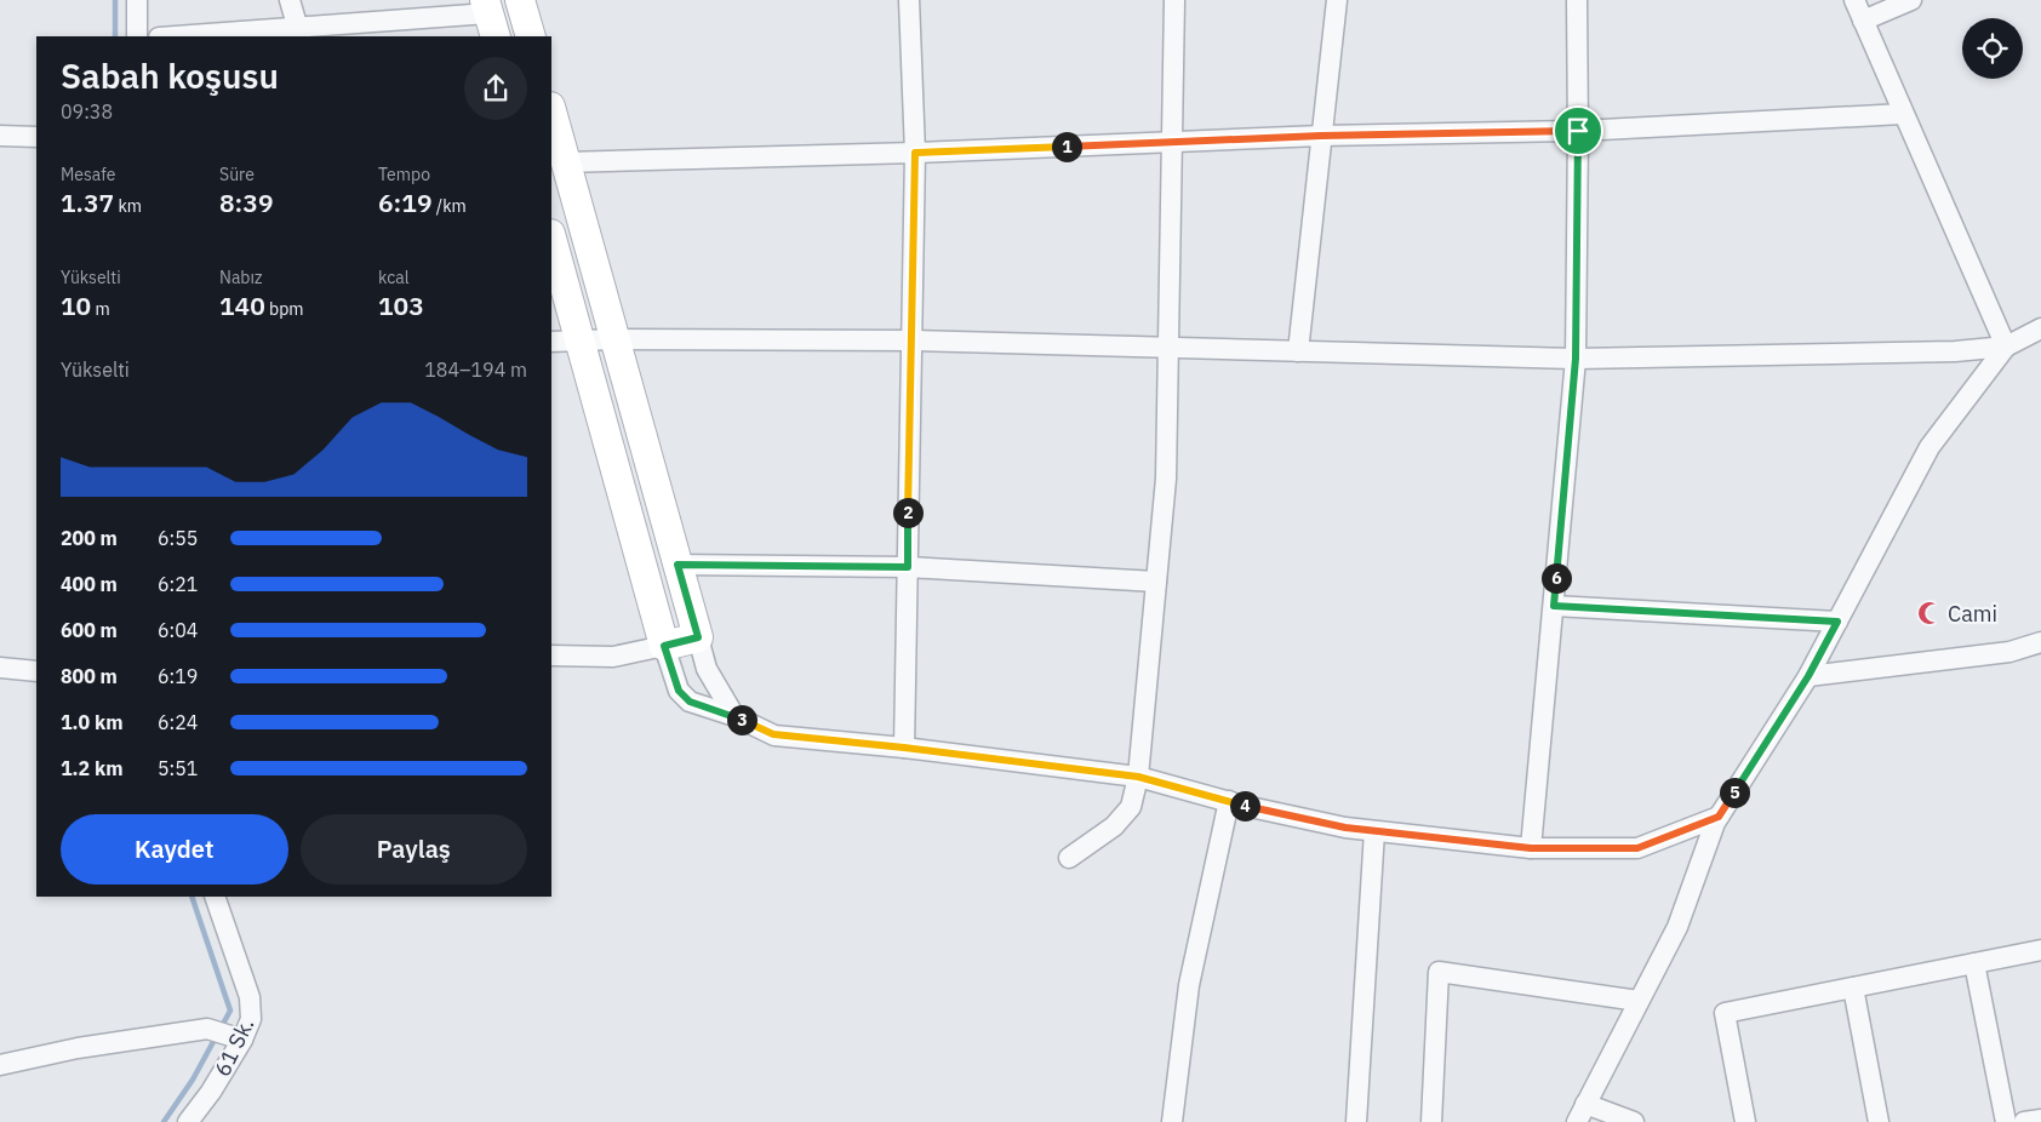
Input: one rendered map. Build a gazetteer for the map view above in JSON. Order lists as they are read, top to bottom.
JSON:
{
  "streets": {
    "street": ["61 Sk."]
  },
  "places": {
    "mosque": ["Cami"]
  },
  "page": {
    "heading": ["Sabah koşusu", "09:38"],
    "pins": [
      "1",
      "2",
      "6",
      "3",
      "5",
      "4"
    ],
    "stats": [
      ["Mesafe", "1.37 km"],
      ["Süre", "8:39"],
      ["Tempo", "6:19 /km"],
      ["Yükselti", "10 m"],
      ["Nabız", "140 bpm"],
      ["kcal", "103"]
    ],
    "chart": ["Yükselti", "184–194 m"],
    "list": [
      {
        "name": "200 m",
        "note": "6:55"
      },
      {
        "name": "400 m",
        "note": "6:21"
      },
      {
        "name": "600 m",
        "note": "6:04"
      },
      {
        "name": "800 m",
        "note": "6:19"
      },
      {
        "name": "1.0 km",
        "note": "6:24"
      },
      {
        "name": "1.2 km",
        "note": "5:51"
      }
    ],
    "buttons": ["Kaydet", "Paylaş"]
  }
}
